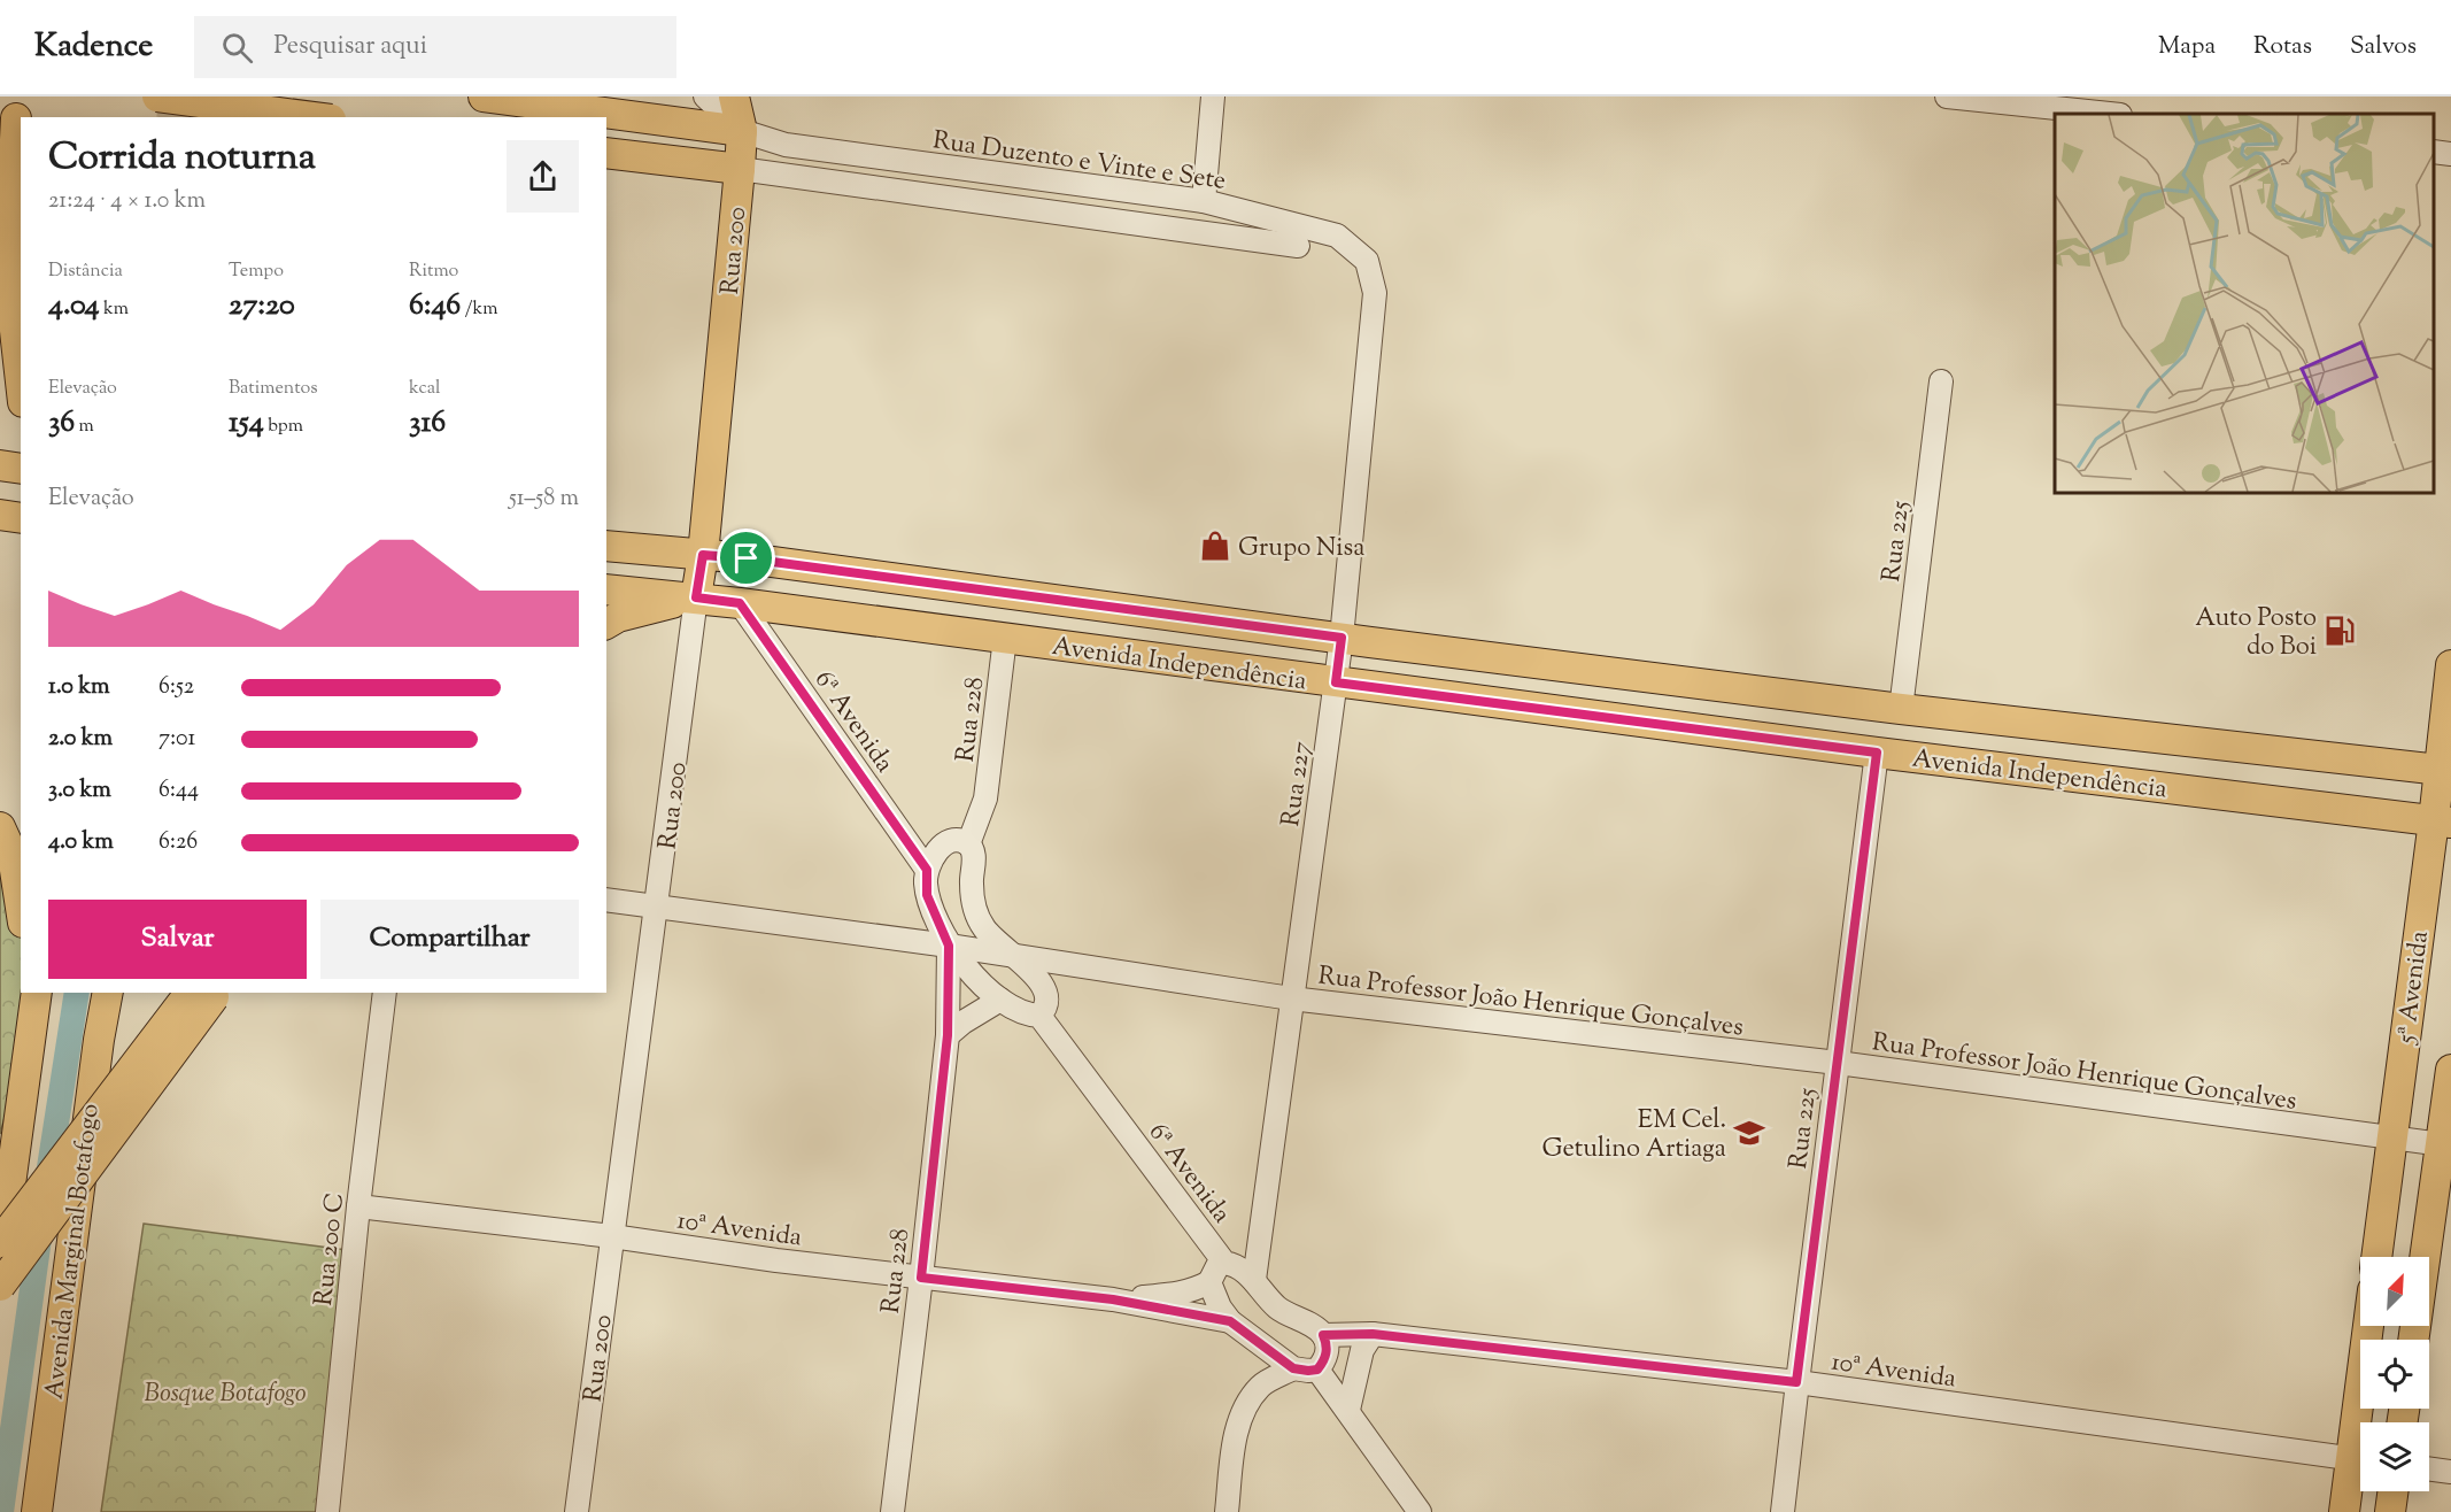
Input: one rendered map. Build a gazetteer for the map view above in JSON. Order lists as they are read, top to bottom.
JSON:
{
  "streets": {
    "main road": [
      "Rua 200",
      "Avenida Independência",
      "5ª Avenida",
      "Avenida Marginal Botafogo"
    ],
    "street": [
      "Rua Duzento e Vinte e Sete",
      "Rua 225",
      "Rua 228",
      "6ª Avenida",
      "Rua 227",
      "Rua Professor João Henrique Gonçalves",
      "10ª Avenida",
      "Rua 200 C"
    ]
  },
  "crossings": [
    ["Rua Duzento e Vinte e Sete", "Rua 200"],
    ["Rua Duzento e Vinte e Sete", "Rua 227"],
    ["Rua 200", "Avenida Independência"],
    ["Rua 200", "Rua Professor João Henrique Gonçalves"],
    ["Rua 200", "10ª Avenida"],
    ["Rua 225", "Avenida Independência"],
    ["Rua 225", "Rua Professor João Henrique Gonçalves"],
    ["Rua 225", "10ª Avenida"],
    ["Avenida Independência", "Rua 228"],
    ["Avenida Independência", "6ª Avenida"],
    ["Avenida Independência", "Rua 227"],
    ["Avenida Independência", "5ª Avenida"],
    ["Rua 228", "6ª Avenida"],
    ["Rua 228", "Rua Professor João Henrique Gonçalves"],
    ["Rua 228", "10ª Avenida"],
    ["6ª Avenida", "Rua 227"],
    ["6ª Avenida", "Rua Professor João Henrique Gonçalves"],
    ["6ª Avenida", "10ª Avenida"],
    ["Rua 227", "Rua Professor João Henrique Gonçalves"],
    ["5ª Avenida", "Rua Professor João Henrique Gonçalves"],
    ["10ª Avenida", "Rua 200 C"]
  ],
  "parks": ["Bosque Botafogo"],
  "places": {
    "shop": ["Grupo Nisa"],
    "fuel station": ["Auto Posto do Boi"],
    "school or university": ["EM Cel. Getulino Artiaga"]
  },
  "north": "top right",
  "page": {
    "header": "Kadence",
    "search": "Pesquisar aqui",
    "nav": ["Mapa", "Rotas", "Salvos"],
    "heading": ["Corrida noturna", "21:24 · 4 × 1.0 km"],
    "stats": [
      ["Distância", "4.04 km"],
      ["Tempo", "27:20"],
      ["Ritmo", "6:46 /km"],
      ["Elevação", "36 m"],
      ["Batimentos", "154 bpm"],
      ["kcal", "316"]
    ],
    "chart": ["Elevação", "51–58 m"],
    "list": [
      {
        "name": "1.0 km",
        "note": "6:52"
      },
      {
        "name": "2.0 km",
        "note": "7:01"
      },
      {
        "name": "3.0 km",
        "note": "6:44"
      },
      {
        "name": "4.0 km",
        "note": "6:26"
      }
    ],
    "buttons": ["Salvar", "Compartilhar"]
  }
}
